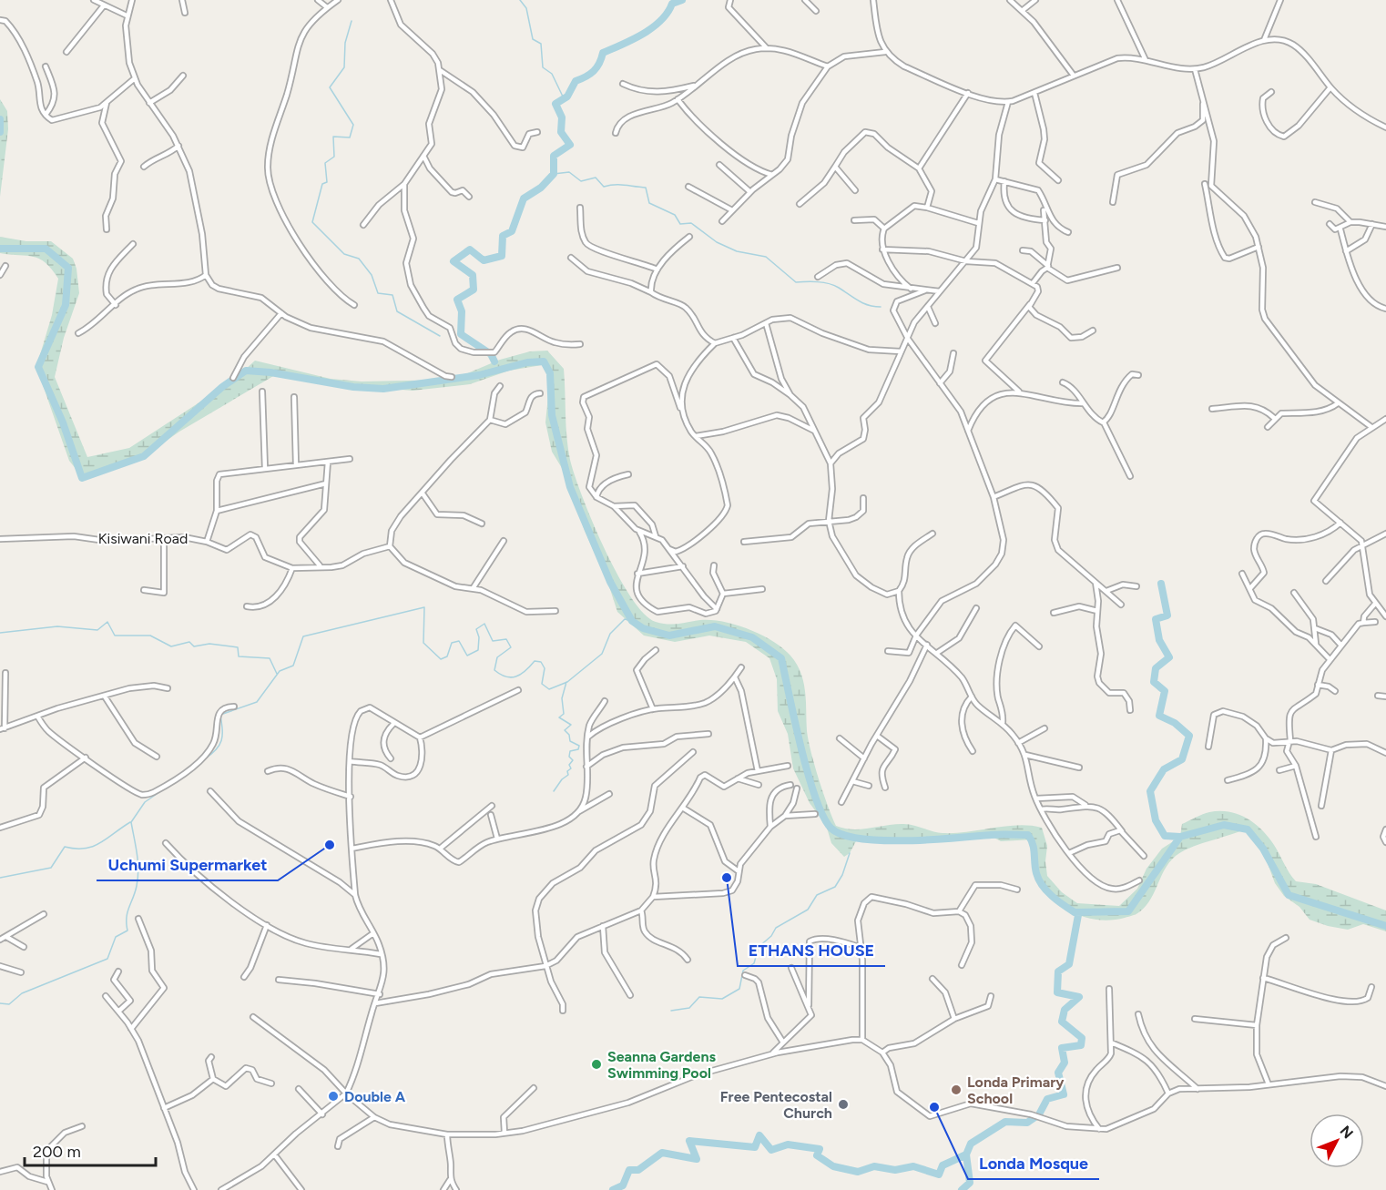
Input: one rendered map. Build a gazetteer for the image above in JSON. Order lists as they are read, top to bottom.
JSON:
{
  "streets": {
    "street": ["Kisiwani Road"]
  },
  "places": [
    "Uchumi Supermarket",
    "ETHANS HOUSE",
    "Seanna Gardens Swimming Pool",
    "Londa Primary School",
    "Double A",
    "Free Pentecostal Church",
    "Londa Mosque"
  ],
  "scale_bar": "200 m",
  "north": "top right"
}
